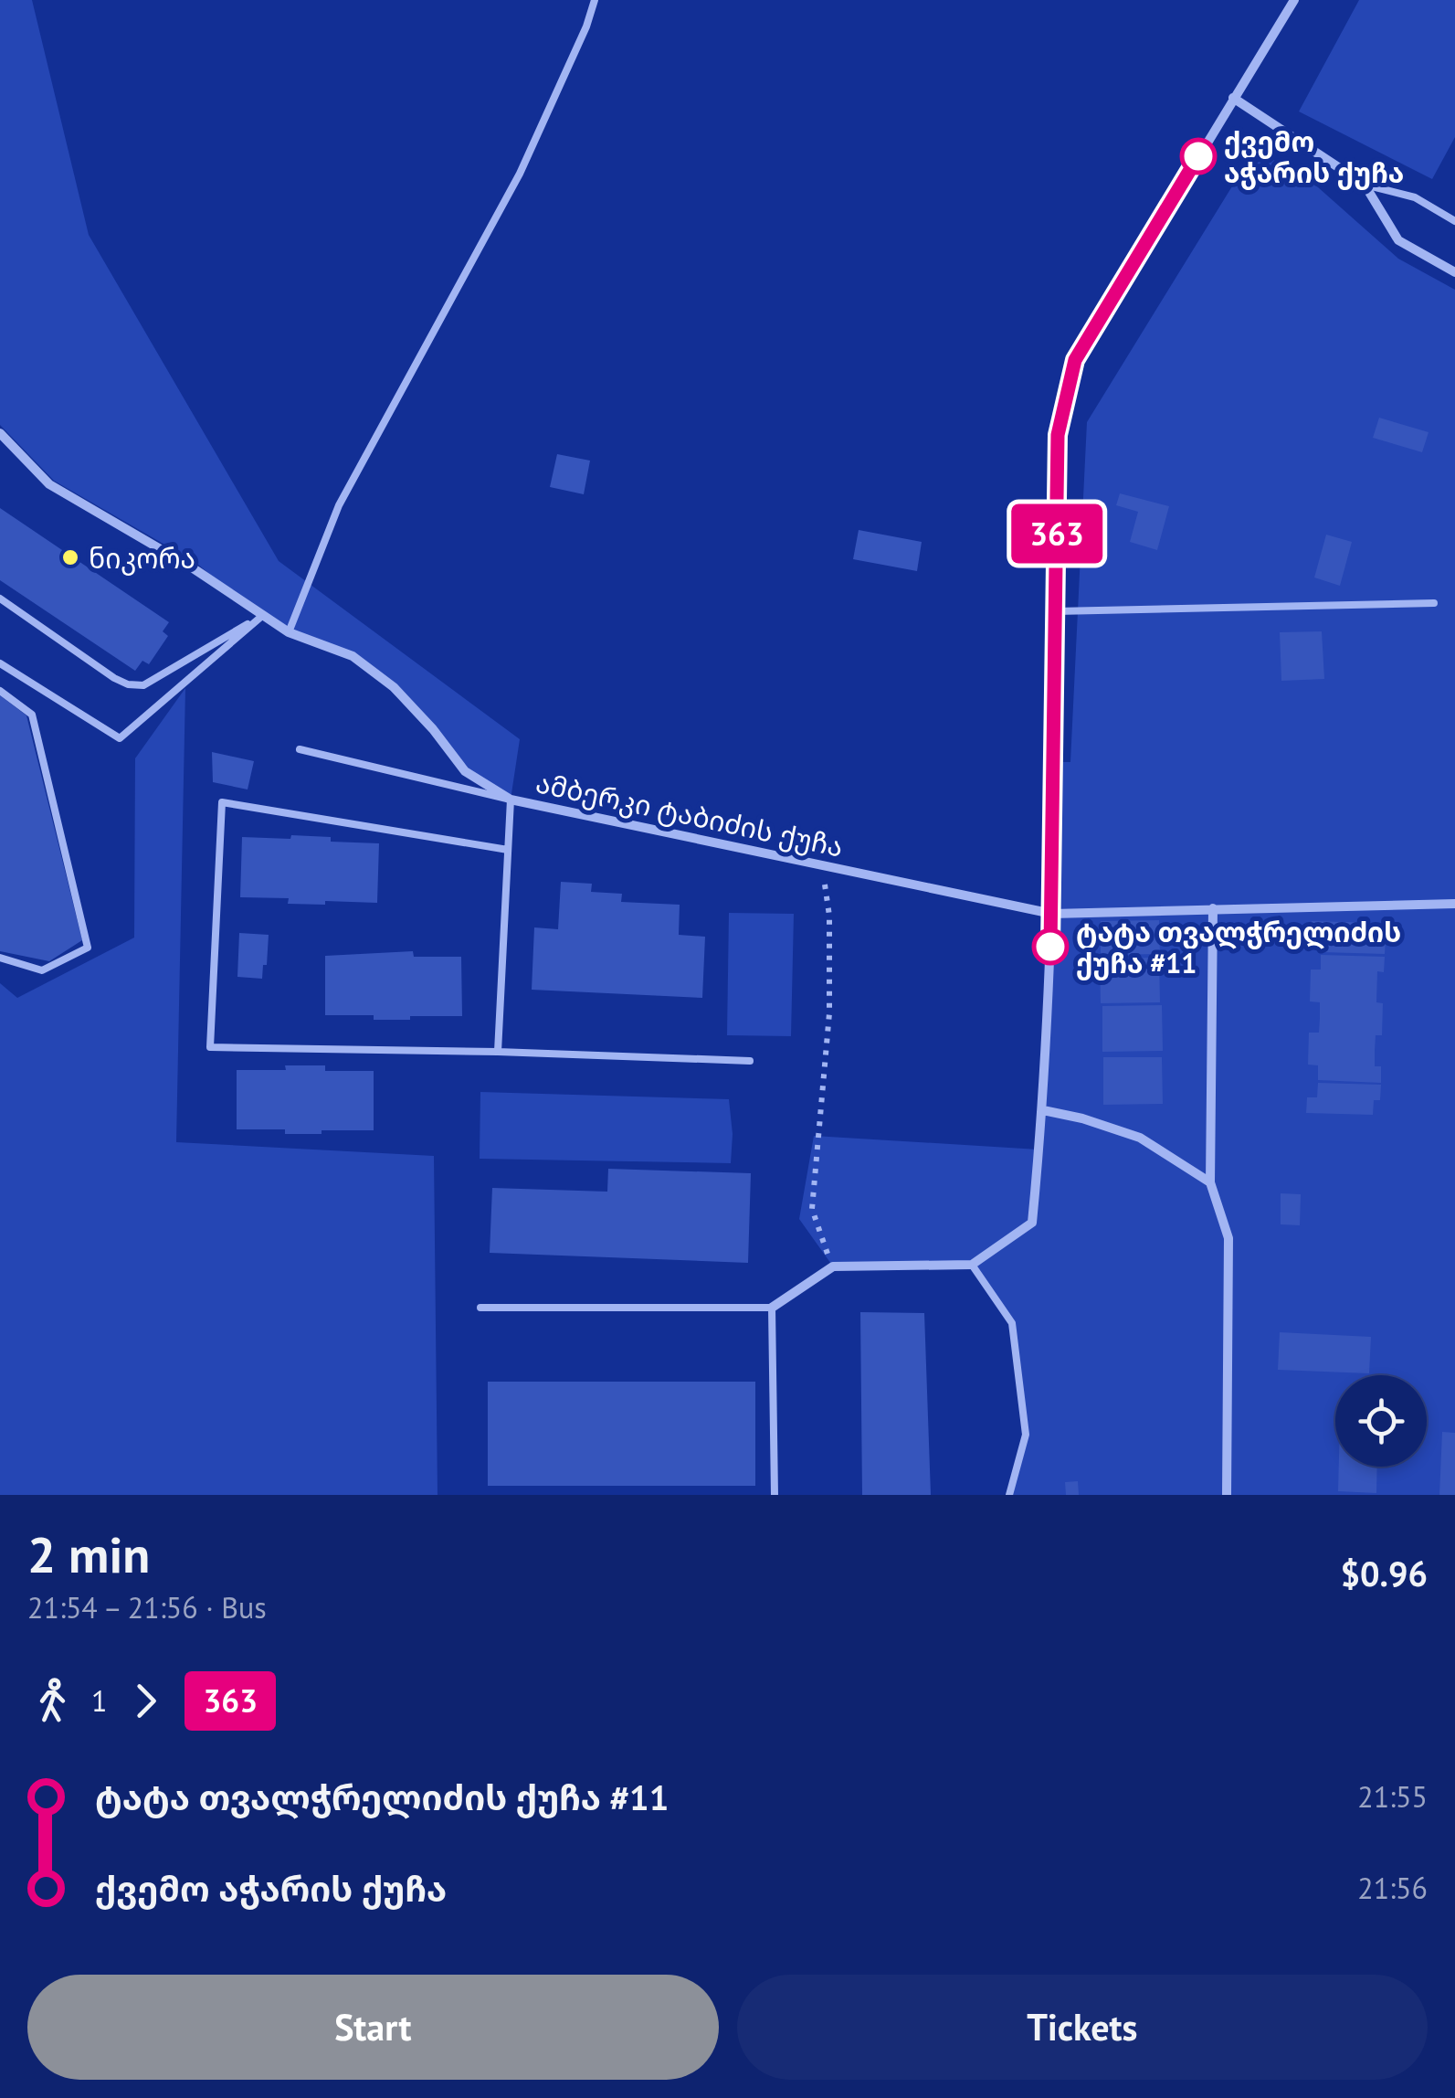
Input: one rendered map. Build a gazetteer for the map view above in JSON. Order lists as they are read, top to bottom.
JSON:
{
  "streets": {
    "street": ["ამბერკი ტაბიძის ქუჩა"]
  },
  "places": ["ქვემო აჭარის ქუჩა", "ნიკორა", "ტატა თვალჭრელიძის ქუჩა #11"],
  "lines": ["bus line 363"],
  "page": {
    "on_map": "363",
    "heading": ["2 min", "21:54 – 21:56 · Bus", "$0.96"],
    "legs": ["1", "363"],
    "list": [
      {
        "name": "ტატა თვალჭრელიძის ქუჩა #11",
        "value": "21:55"
      },
      {
        "name": "ქვემო აჭარის ქუჩა",
        "value": "21:56"
      }
    ],
    "buttons": ["Start", "Tickets"]
  }
}
